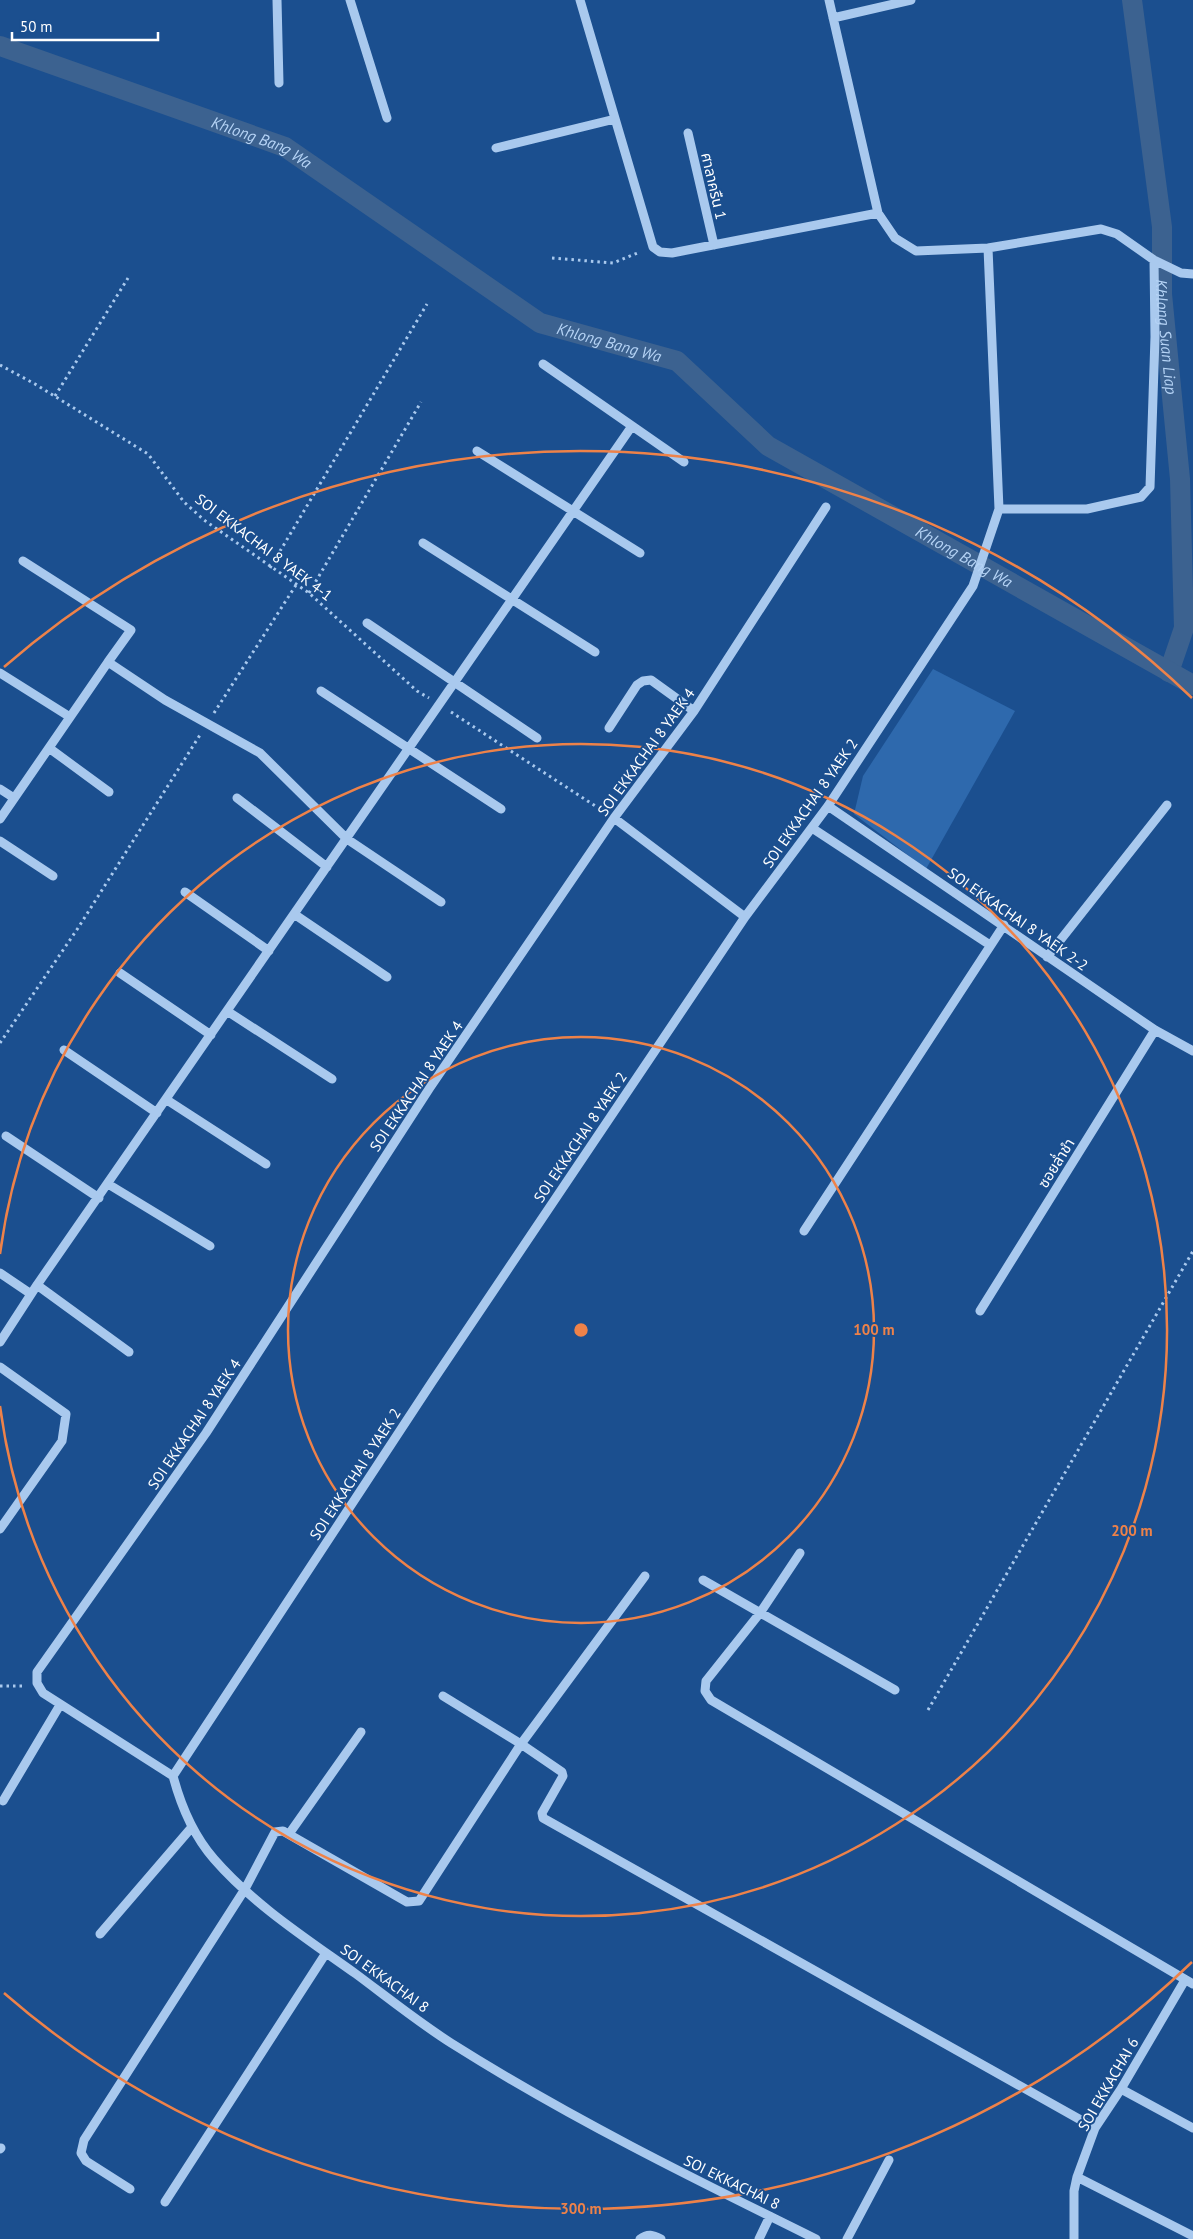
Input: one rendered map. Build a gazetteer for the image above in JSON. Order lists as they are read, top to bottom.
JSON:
{
  "streets": {
    "street": [
      "ศาลาครืน 1",
      "SOI EKKACHAI 8 YAEK 4",
      "SOI EKKACHAI 8 YAEK 2",
      "SOI EKKACHAI 8 YAEK 2-2",
      "ซอยล่ำชำ",
      "SOI EKKACHAI 8",
      "SOI EKKACHAI 6"
    ],
    "path": ["SOI EKKACHAI 8 YAEK 4-1"]
  },
  "crossings": [
    ["SOI EKKACHAI 8 YAEK 4-1", "SOI EKKACHAI 8 YAEK 4"],
    ["SOI EKKACHAI 8 YAEK 2", "SOI EKKACHAI 8 YAEK 2-2"],
    ["SOI EKKACHAI 8 YAEK 2", "SOI EKKACHAI 8"],
    ["SOI EKKACHAI 8 YAEK 2-2", "ซอยล่ำชำ"]
  ],
  "water": ["Khlong Bang Wa", "Khlong Suan Liap"],
  "scale_bar": "50 m",
  "rings": ["100 m", "200 m", "300 m"]
}
